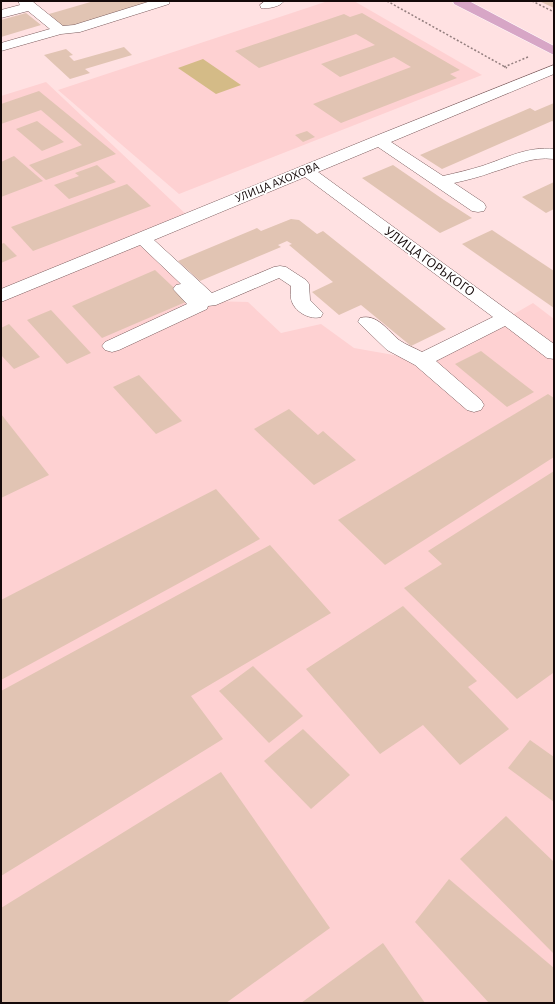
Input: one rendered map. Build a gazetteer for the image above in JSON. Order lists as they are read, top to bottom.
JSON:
{
  "streets": {
    "street": ["УЛИЦА АХОХОВА", "УЛИЦА ГОРЬКОГО"]
  },
  "crossings": [
    ["УЛИЦА АХОХОВА", "УЛИЦА ГОРЬКОГО"]
  ]
}
